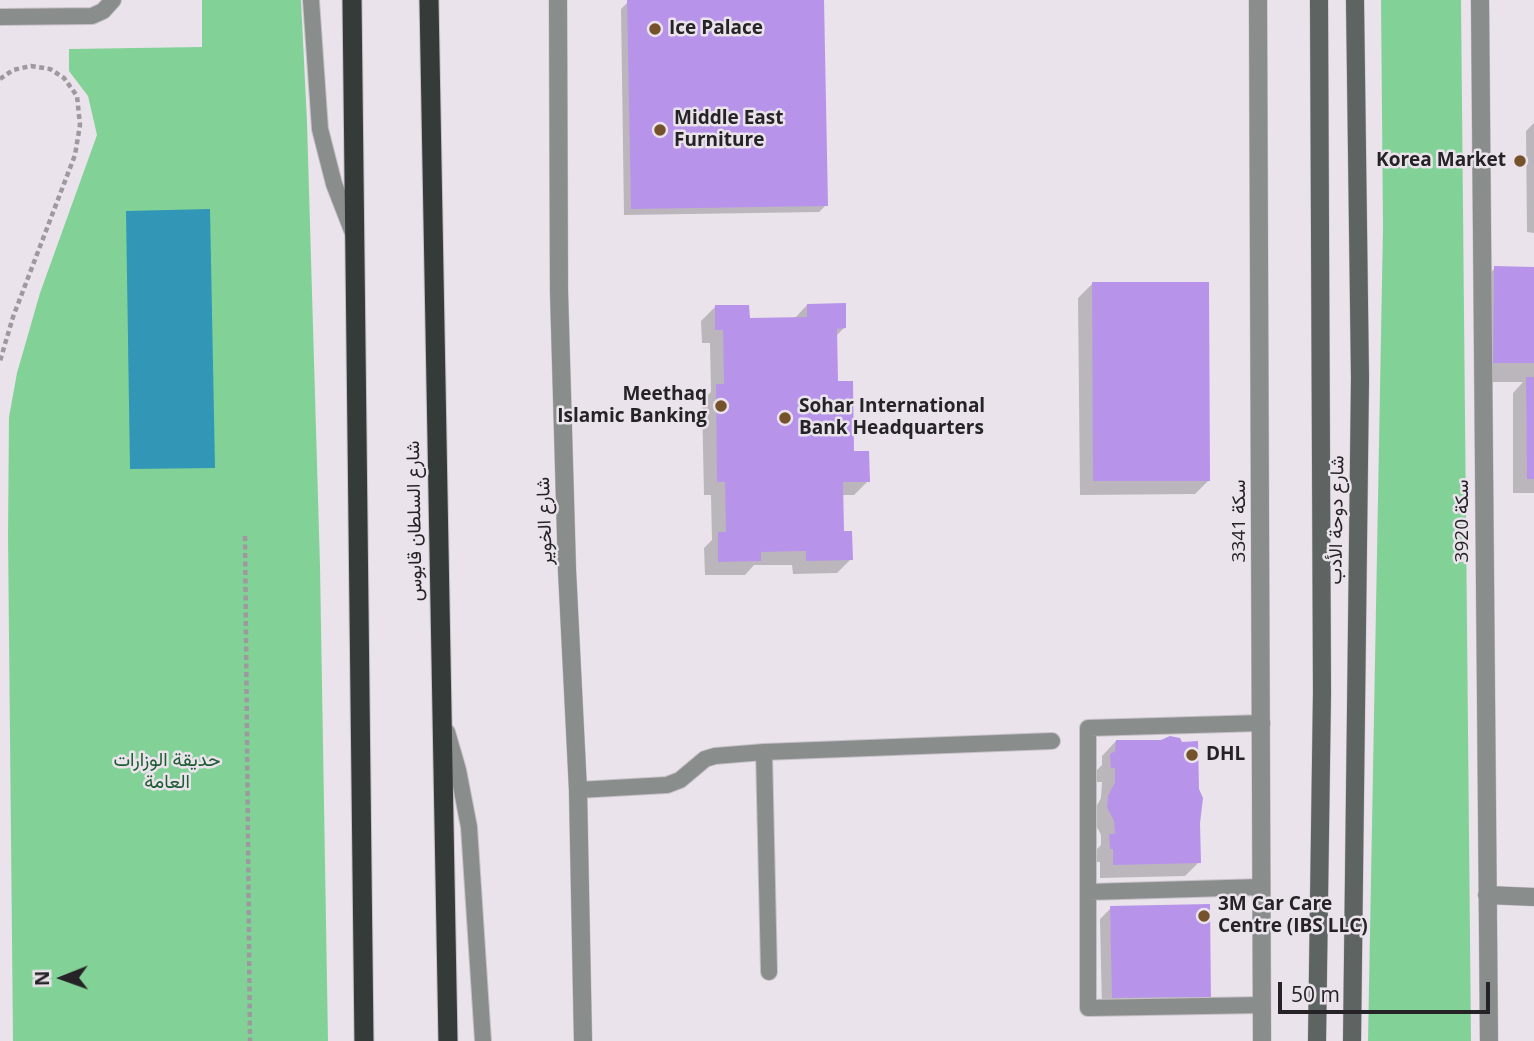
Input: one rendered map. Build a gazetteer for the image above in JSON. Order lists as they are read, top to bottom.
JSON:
{
  "streets": {
    "highway": ["شارع السلطان قابوس"],
    "main road": ["شارع دوحة الأدب"],
    "street": ["شارع الخوير", "سكة 3341", "سكة 3920"]
  },
  "parks": ["حديقة الوزارات العامة"],
  "places": [
    "Ice Palace",
    "Middle East Furniture",
    "Korea Market",
    "Meethaq Islamic Banking",
    "Sohar International Bank Headquarters",
    "DHL",
    "3M Car Care Centre (IBS LLC)"
  ],
  "scale_bar": "50 m",
  "north": "left"
}
